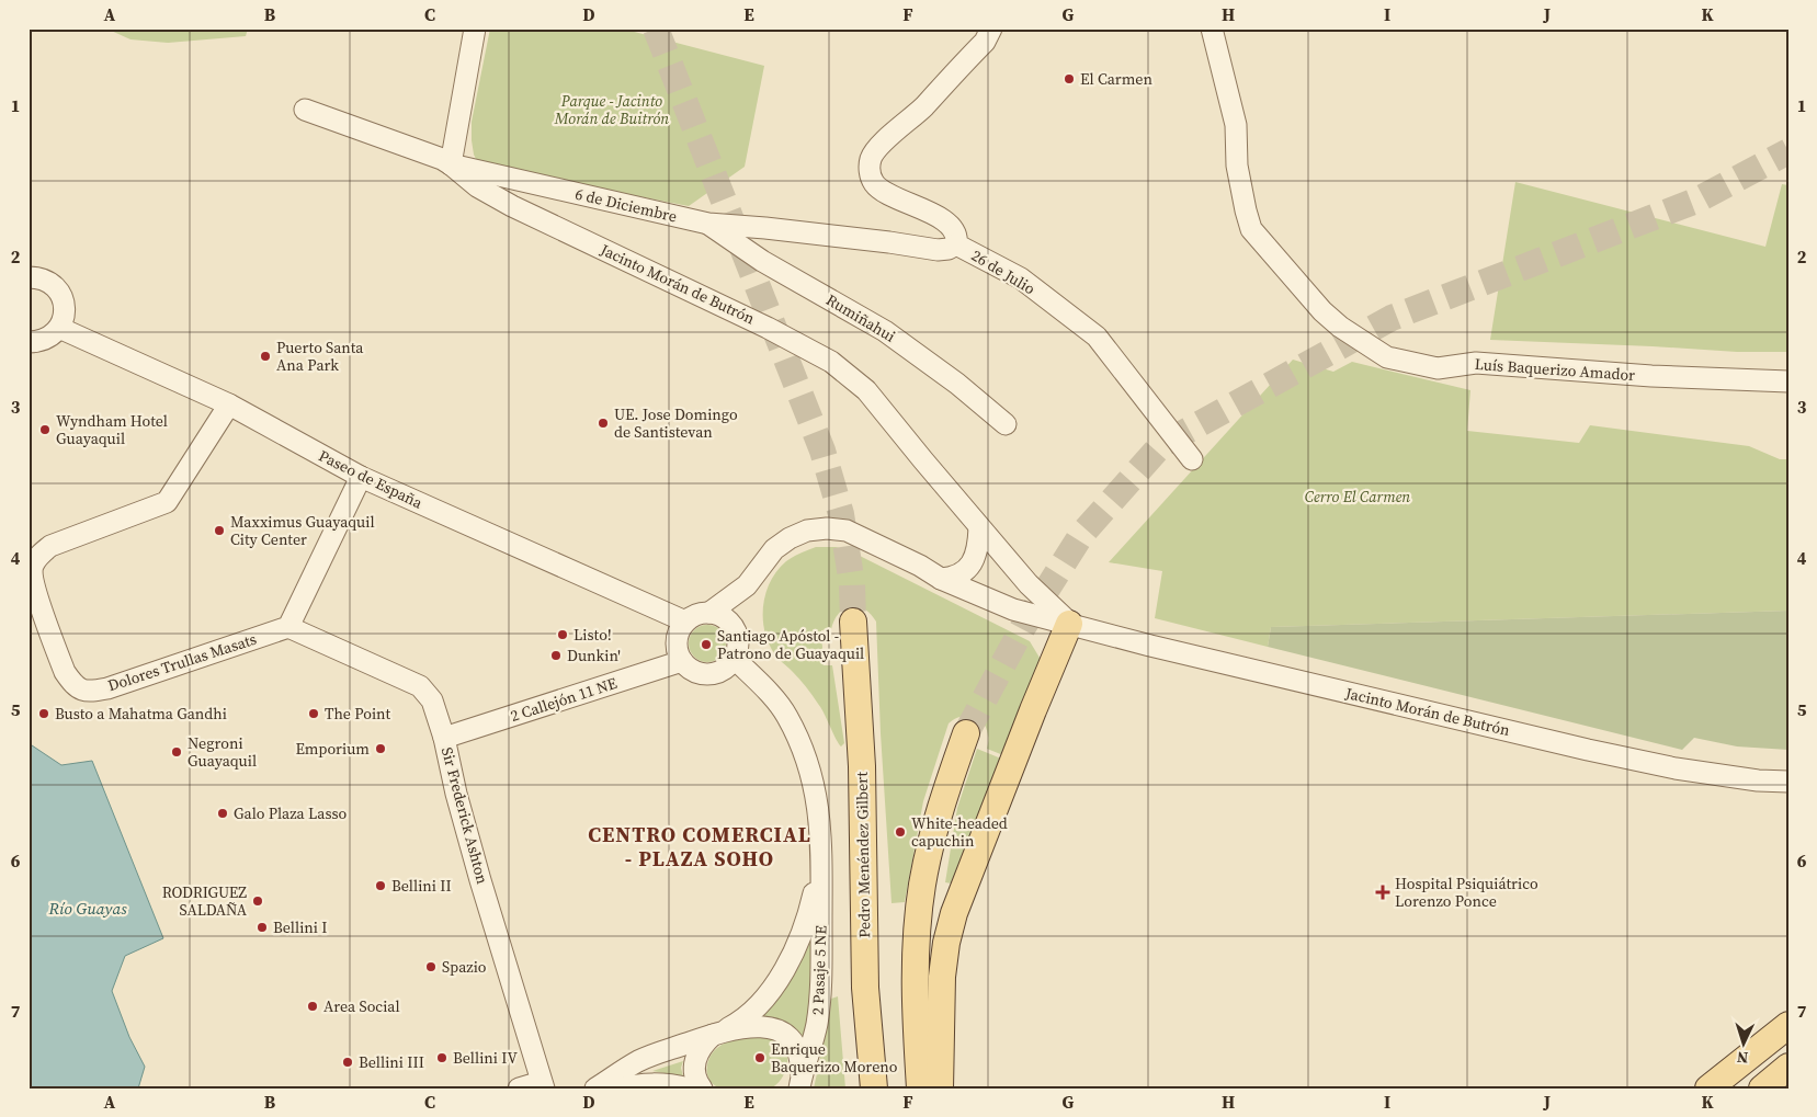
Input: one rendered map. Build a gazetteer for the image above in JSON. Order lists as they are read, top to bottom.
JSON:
{
  "streets": {
    "main road": ["Pedro Menéndez Gilbert"],
    "street": [
      "6 de Diciembre",
      "26 de Julio",
      "Jacinto Morán de Butrón",
      "Rumiñahui",
      "Luís Baquerizo Amador",
      "Paseo de España",
      "Dolores Trullas Masats",
      "2 Callejón 11 NE",
      "Sir Frederick Ashton",
      "2 Pasaje 5 NE"
    ]
  },
  "crossings": [
    ["6 de Diciembre", "26 de Julio"],
    ["6 de Diciembre", "Jacinto Morán de Butrón"],
    ["6 de Diciembre", "Rumiñahui"],
    ["Jacinto Morán de Butrón", "Paseo de España"],
    ["Jacinto Morán de Butrón", "2 Callejón 11 NE"],
    ["Jacinto Morán de Butrón", "2 Pasaje 5 NE"],
    ["Paseo de España", "Dolores Trullas Masats"],
    ["Paseo de España", "2 Callejón 11 NE"],
    ["Paseo de España", "2 Pasaje 5 NE"],
    ["Dolores Trullas Masats", "Sir Frederick Ashton"],
    ["2 Callejón 11 NE", "Sir Frederick Ashton"],
    ["2 Callejón 11 NE", "2 Pasaje 5 NE"]
  ],
  "districts": ["CENTRO COMERCIAL - PLAZA SOHO"],
  "water": ["Río Guayas"],
  "parks": ["Parque - Jacinto Morán de Buitrón", "Cerro El Carmen"],
  "places": {
    "other": [
      "El Carmen",
      "Puerto Santa Ana Park",
      "UE. Jose Domingo de Santistevan",
      "Wyndham Hotel Guayaquil",
      "Maxximus Guayaquil City Center",
      "Listo!",
      "Santiago Apóstol - Patrono de Guayaquil",
      "Dunkin'",
      "Busto a Mahatma Gandhi",
      "The Point",
      "Emporium",
      "Negroni Guayaquil",
      "Galo Plaza Lasso",
      "White-headed capuchin",
      "Bellini II",
      "RODRIGUEZ SALDAÑA",
      "Bellini I",
      "Spazio",
      "Area Social",
      "Bellini IV",
      "Enrique Baquerizo Moreno",
      "Bellini III"
    ],
    "health": ["Hospital Psiquiátrico Lorenzo Ponce"]
  },
  "north": "bottom",
  "grid": {
    "columns": [
      "A",
      "B",
      "C",
      "D",
      "E",
      "F",
      "G",
      "H",
      "I",
      "J",
      "K"
    ],
    "rows": [
      "1",
      "2",
      "3",
      "4",
      "5",
      "6",
      "7"
    ]
  }
}
